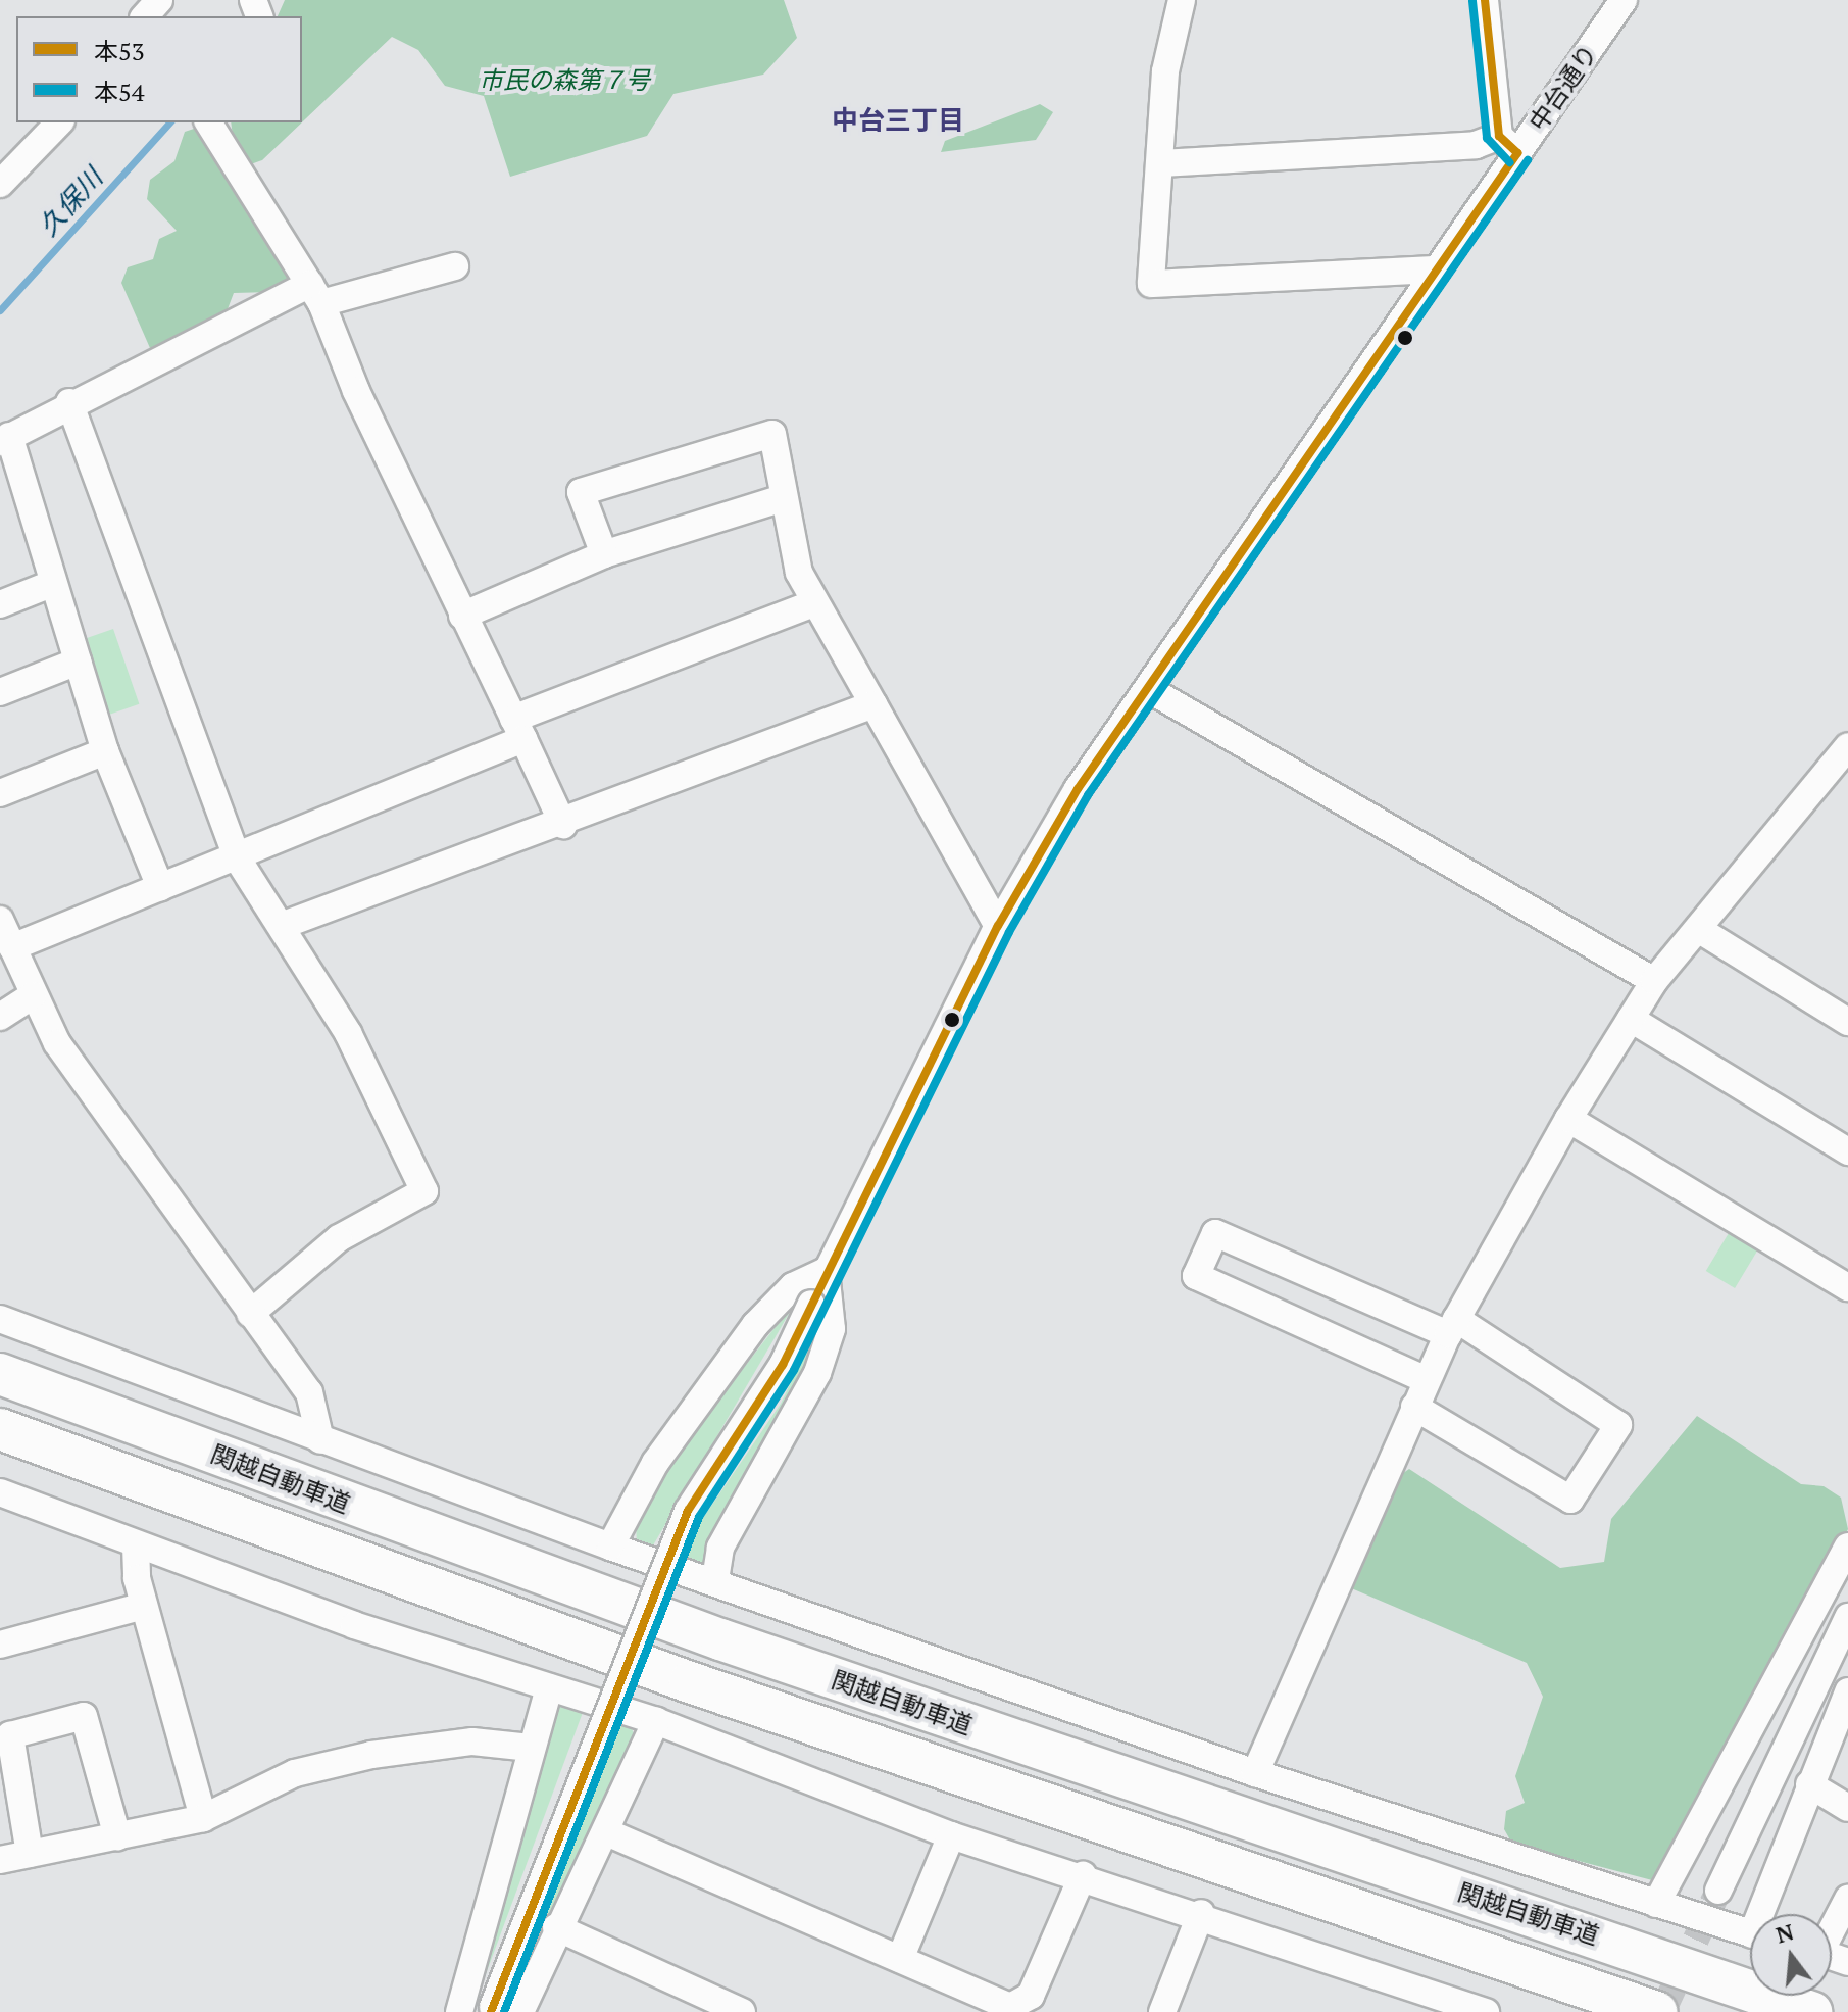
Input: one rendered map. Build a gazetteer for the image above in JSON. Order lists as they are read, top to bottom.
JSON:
{
  "streets": {
    "highway": ["関越自動車道"],
    "street": ["中台通り"]
  },
  "districts": ["中台三丁目"],
  "water": ["久保川"],
  "parks": ["市民の森第７号"],
  "lines": ["transit line 本53", "transit line 本54"],
  "legend": ["本53", "本54"],
  "north": "top"
}
